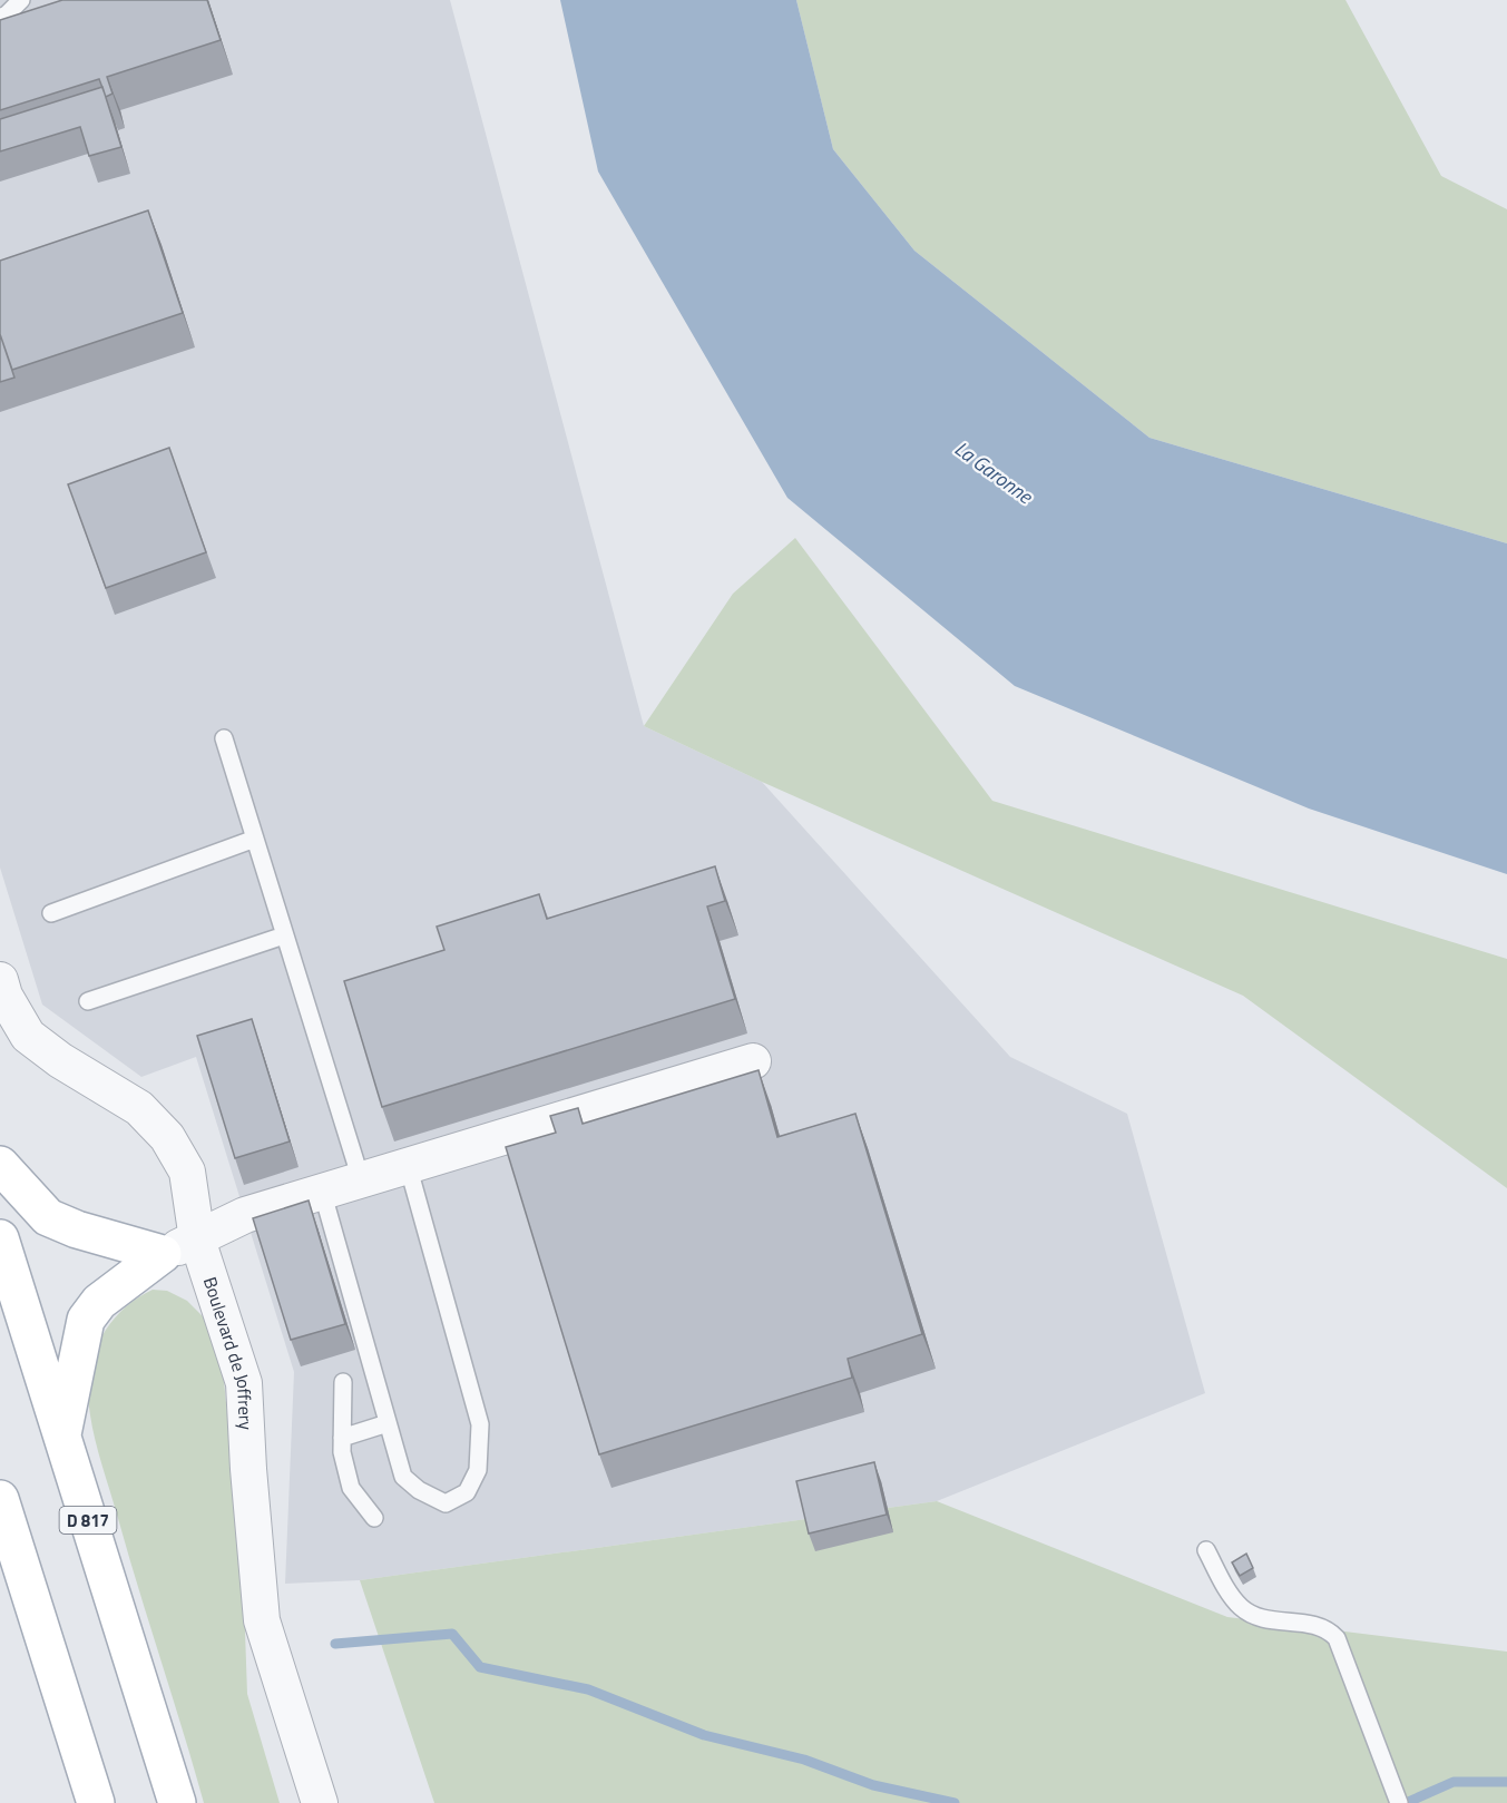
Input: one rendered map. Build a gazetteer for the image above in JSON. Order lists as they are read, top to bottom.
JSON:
{
  "streets": {
    "main road": ["D 817"],
    "street": ["Boulevard de Joffrery"]
  },
  "water": ["La Garonne"]
}
